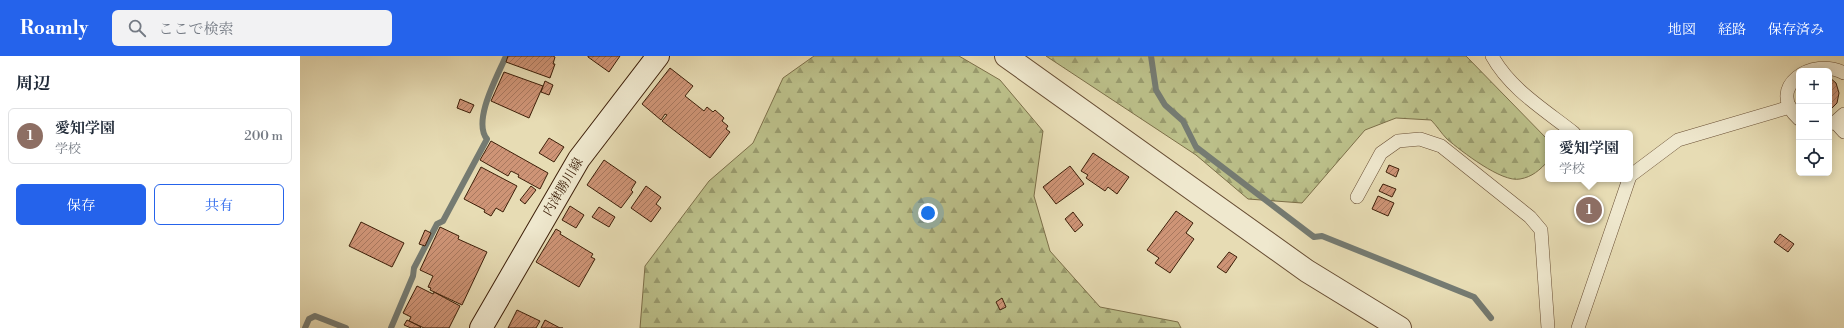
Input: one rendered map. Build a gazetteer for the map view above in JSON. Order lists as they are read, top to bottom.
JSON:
{
  "streets": {
    "street": ["内津勝川線"]
  },
  "page": {
    "header": "Roamly",
    "search": "ここで検索",
    "nav": ["地図", "経路", "保存済み"],
    "heading": "周辺",
    "map_buttons": ["+", "−"],
    "list": [
      {
        "mark": "1",
        "name": "愛知学園",
        "note": "学校",
        "value": "200 m"
      }
    ],
    "popup": ["愛知学園", "学校"],
    "buttons": ["保存", "共有"],
    "pins": "1"
  }
}
